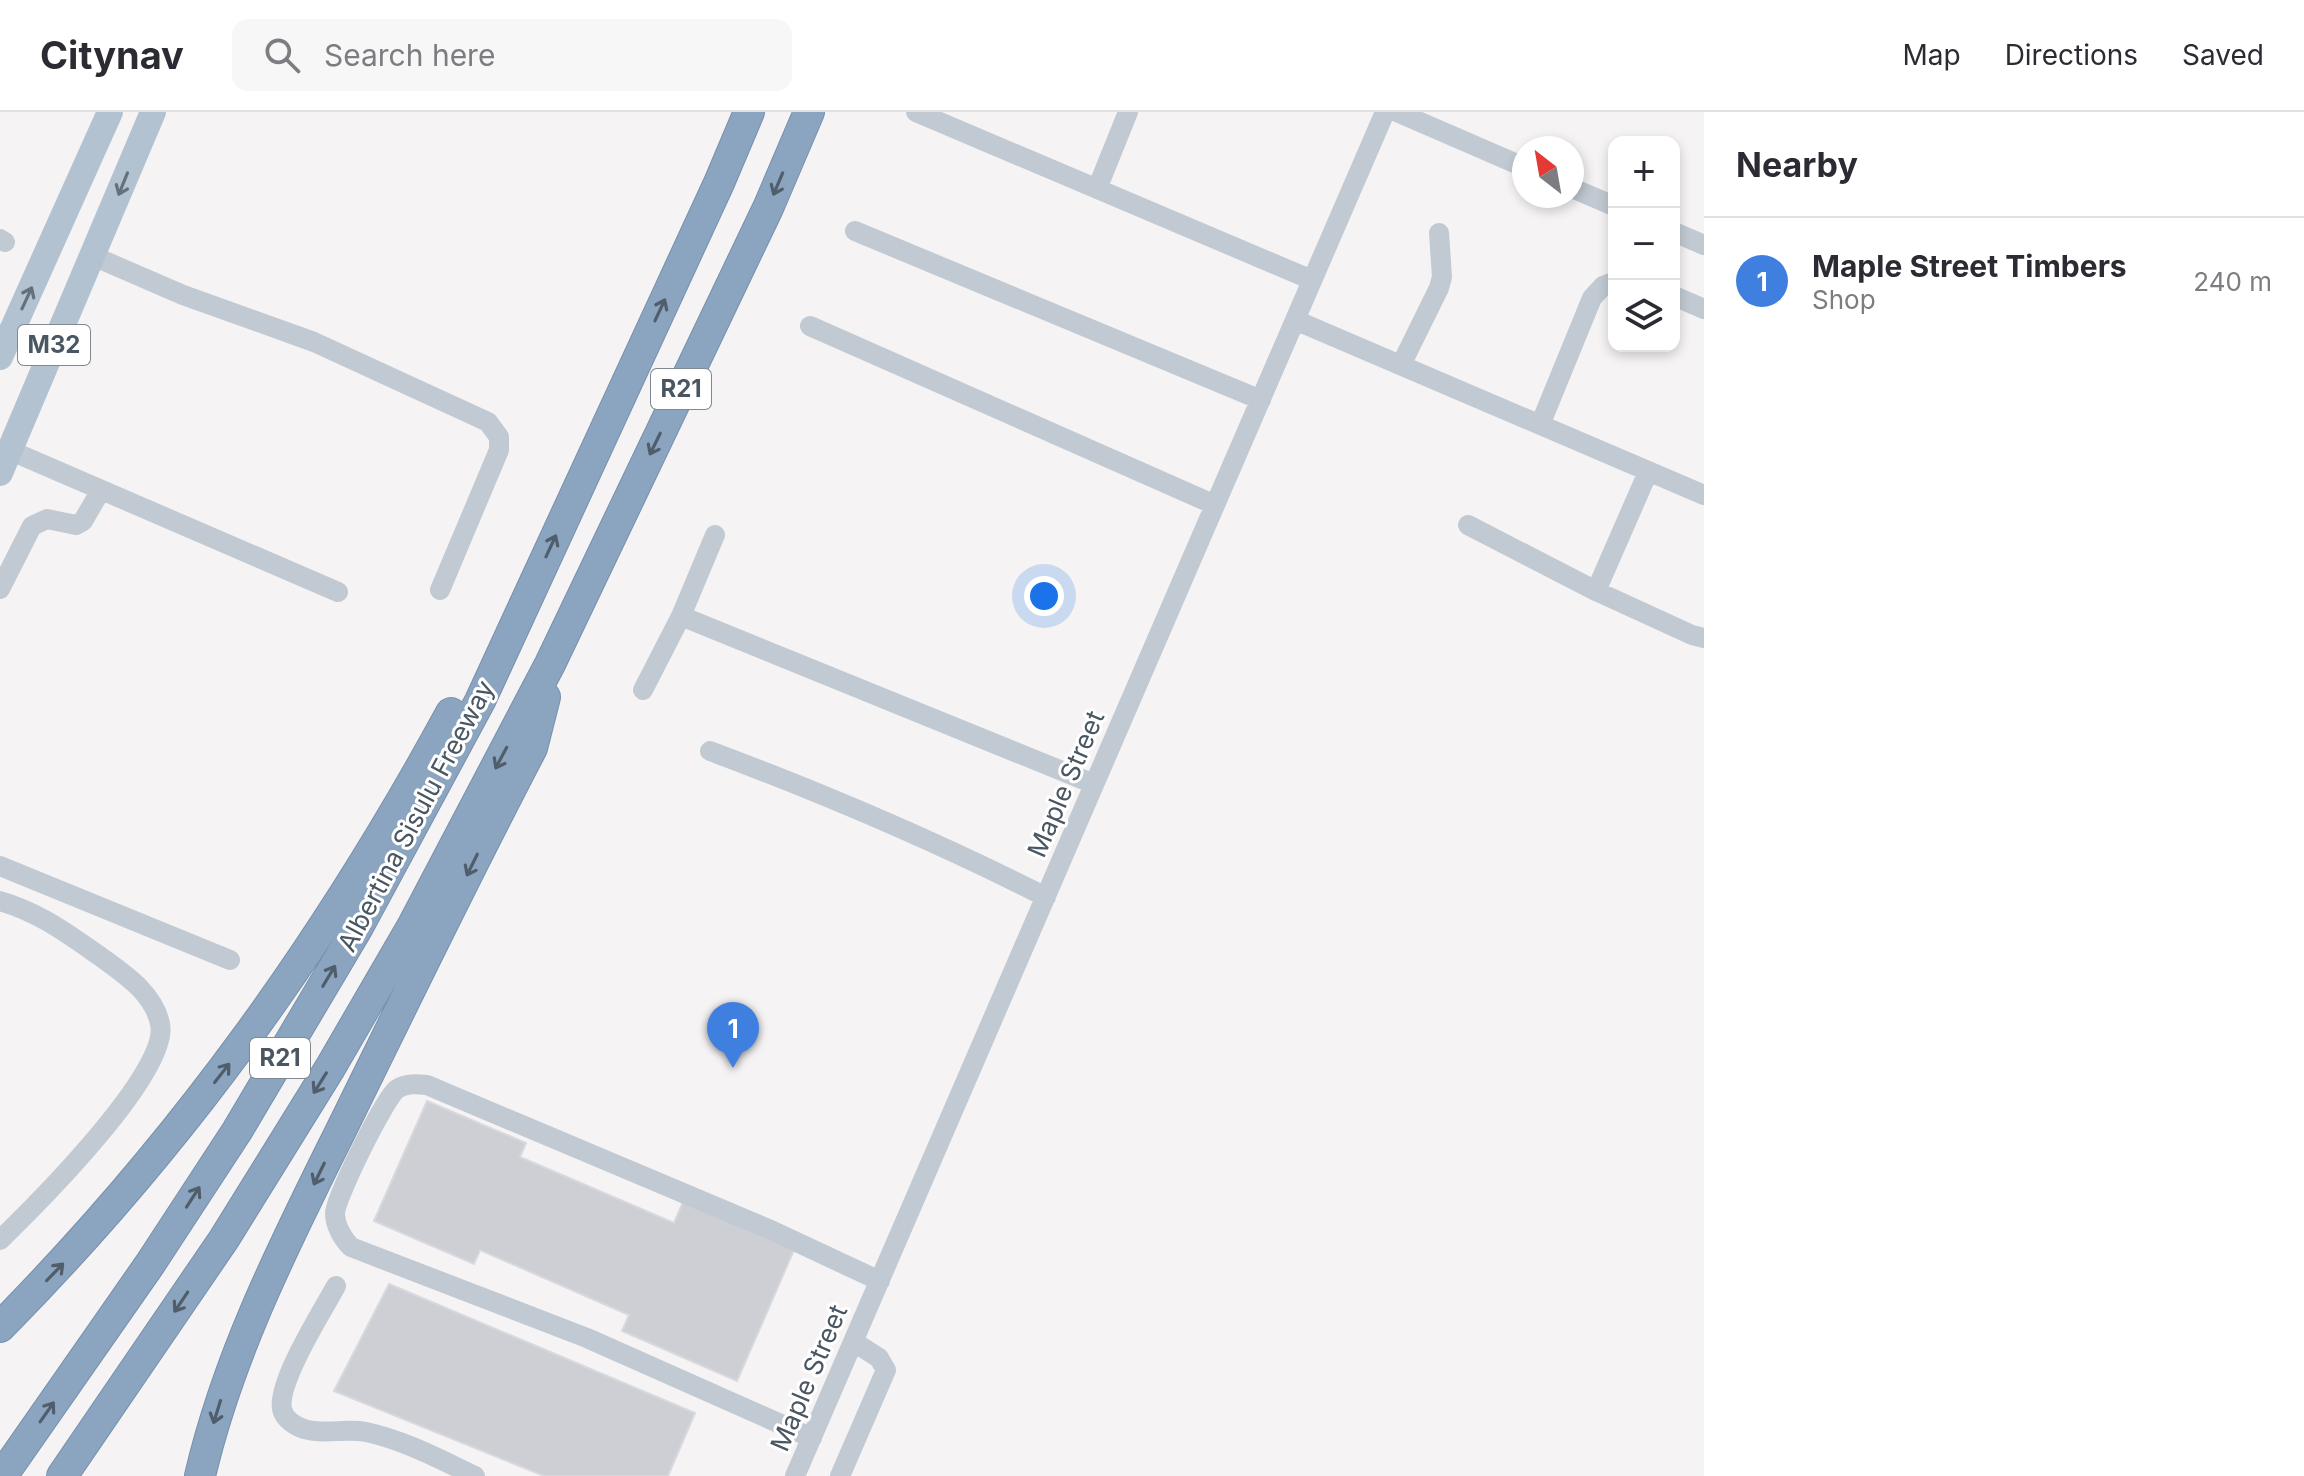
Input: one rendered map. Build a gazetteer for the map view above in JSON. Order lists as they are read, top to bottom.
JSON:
{
  "streets": {
    "highway": ["R21", "Albertina Sisulu Freeway"],
    "main road": ["M32"],
    "street": ["Maple Street"]
  },
  "north": "top left",
  "page": {
    "header": "Citynav",
    "search": "Search here",
    "nav": ["Map", "Directions", "Saved"],
    "heading": "Nearby",
    "map_buttons": ["+", "−"],
    "list": [
      {
        "mark": "1",
        "name": "Maple Street Timbers",
        "note": "Shop",
        "value": "240 m"
      }
    ],
    "pins": "1"
  }
}
